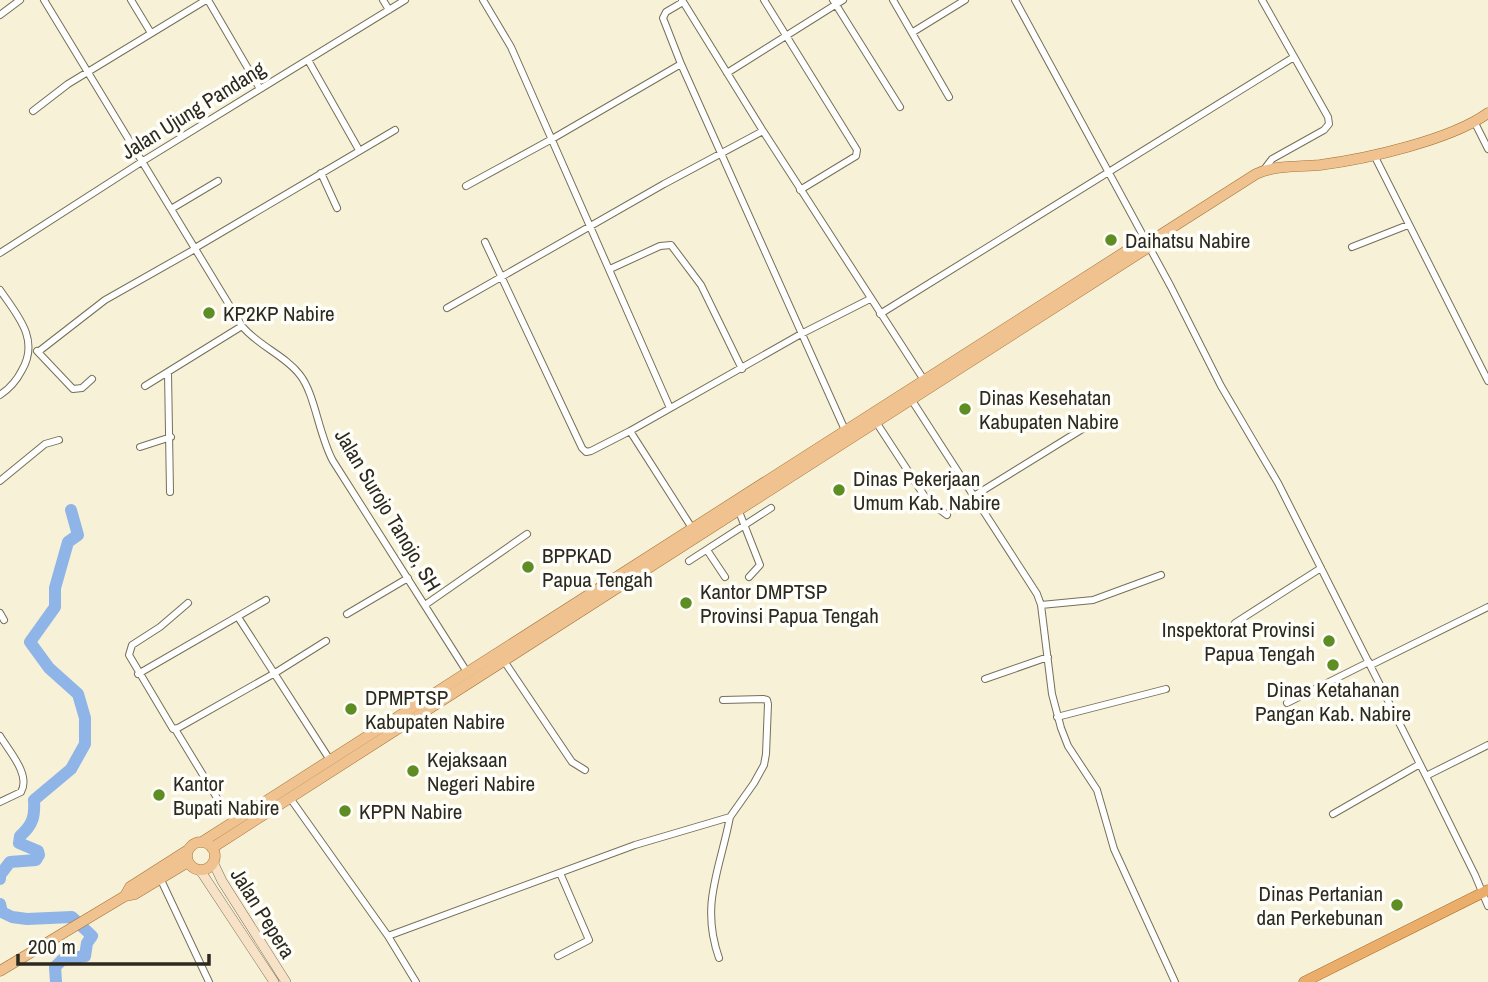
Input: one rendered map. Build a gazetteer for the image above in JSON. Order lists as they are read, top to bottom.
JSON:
{
  "streets": {
    "main road": ["Jalan Pepera"],
    "street": ["Jalan Ujung Pandang", "Jalan Surojo Tanojo, SH"]
  },
  "crossings": [
    ["Jalan Ujung Pandang", "Jalan Surojo Tanojo, SH"]
  ],
  "places": [
    "Daihatsu Nabire",
    "KP2KP Nabire",
    "Dinas Kesehatan Kabupaten Nabire",
    "Dinas Pekerjaan Umum Kab. Nabire",
    "BPPKAD Papua Tengah",
    "Kantor DMPTSP Provinsi Papua Tengah",
    "Inspektorat Provinsi Papua Tengah",
    "Dinas Ketahanan Pangan Kab. Nabire",
    "DPMPTSP Kabupaten Nabire",
    "Kejaksaan Negeri Nabire",
    "Kantor Bupati Nabire",
    "KPPN Nabire",
    "Dinas Pertanian dan Perkebunan"
  ],
  "scale_bar": "200 m"
}
